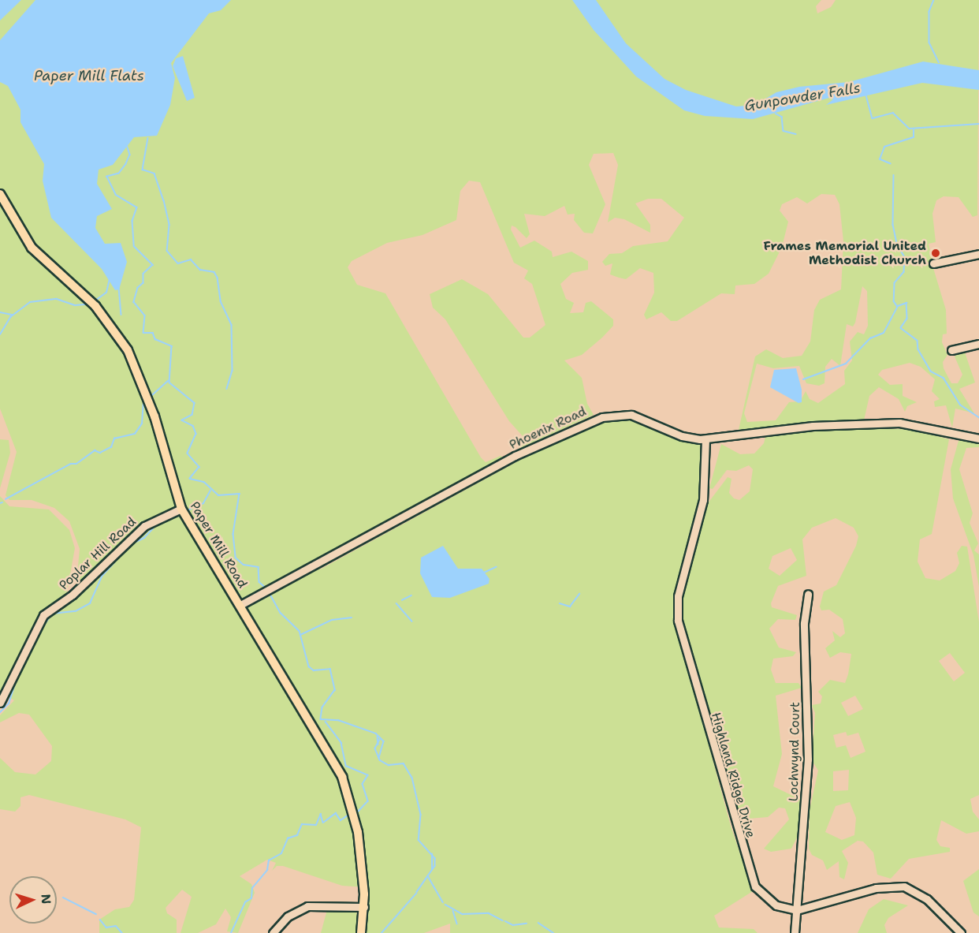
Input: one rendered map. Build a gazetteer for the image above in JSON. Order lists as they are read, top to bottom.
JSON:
{
  "streets": {
    "main road": ["Paper Mill Road"],
    "street": [
      "Phoenix Road",
      "Poplar Hill Road",
      "Lochwynd Court",
      "Highland Ridge Drive"
    ]
  },
  "crossings": [
    ["Phoenix Road", "Paper Mill Road"],
    ["Phoenix Road", "Highland Ridge Drive"],
    ["Paper Mill Road", "Poplar Hill Road"],
    ["Lochwynd Court", "Highland Ridge Drive"]
  ],
  "water": ["Paper Mill Flats", "Gunpowder Falls"],
  "places": ["Frames Memorial United Methodist Church"],
  "north": "right"
}
